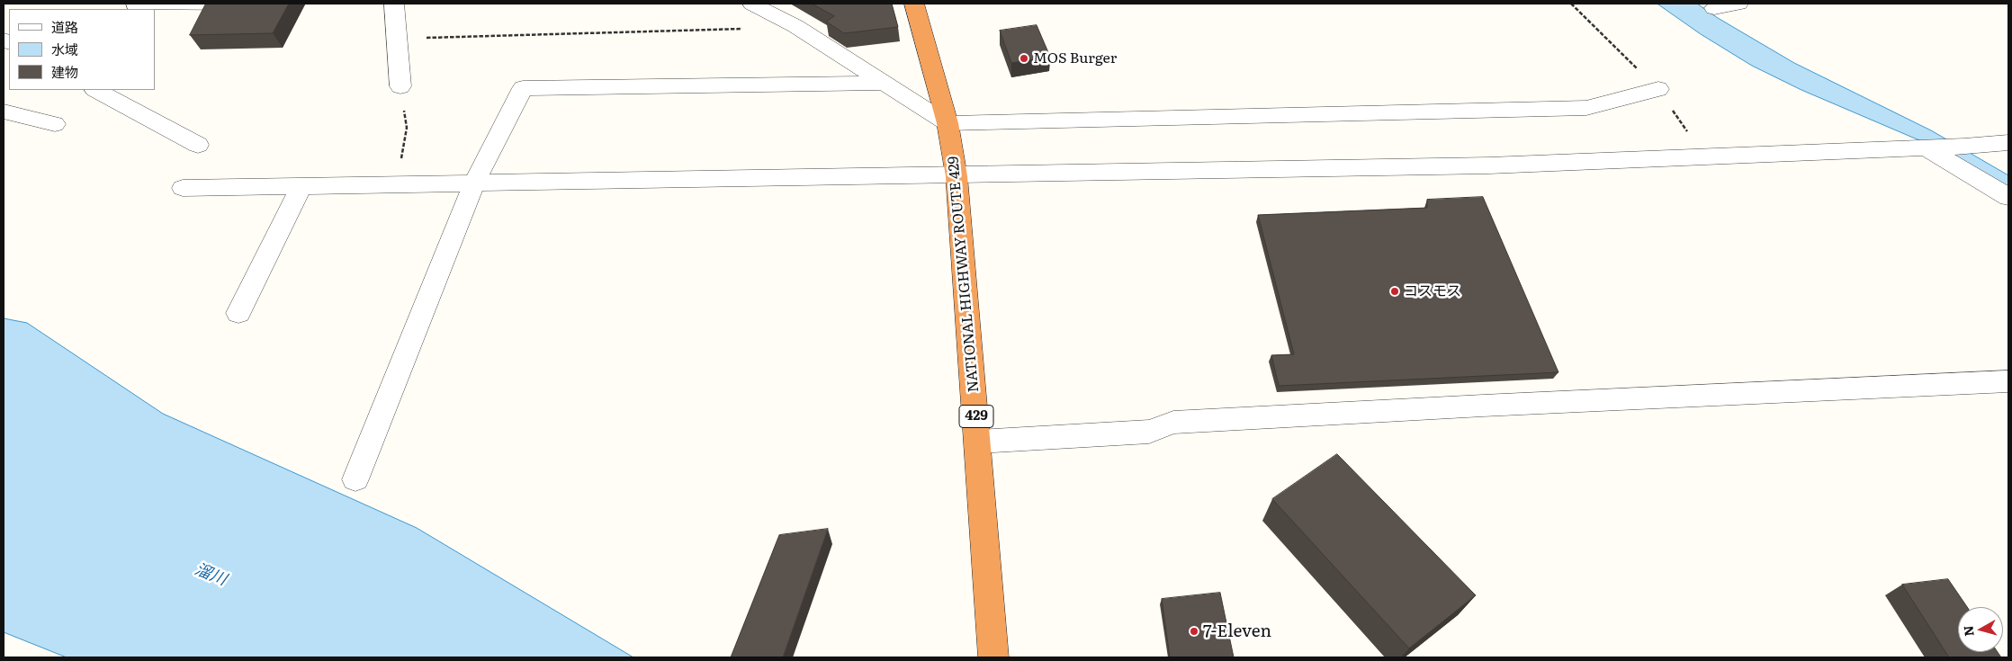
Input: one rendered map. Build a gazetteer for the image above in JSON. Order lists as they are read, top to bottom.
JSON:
{
  "streets": {
    "highway": ["NATIONAL HIGHWAY ROUTE 429", "429"]
  },
  "water": ["溜川"],
  "places": ["MOS Burger", "コスモス", "7-Eleven"],
  "legend": ["道路", "水域", "建物"],
  "north": "left"
}
